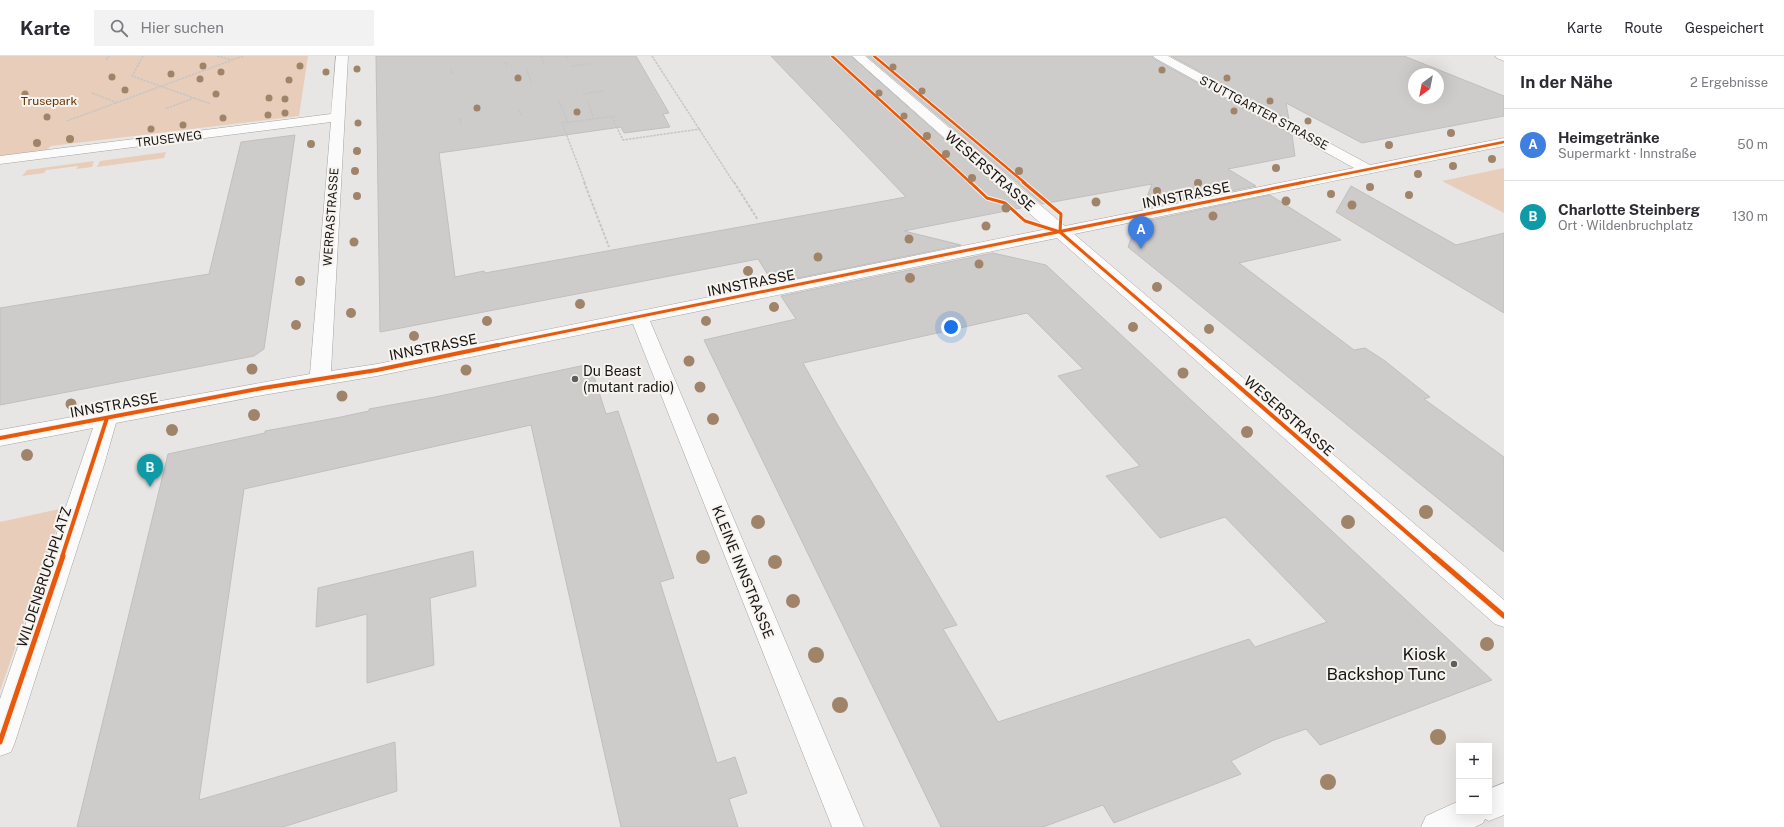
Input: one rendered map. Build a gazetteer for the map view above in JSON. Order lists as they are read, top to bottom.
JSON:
{
  "streets": {
    "street": [
      "STUTTGARTER STRASSE",
      "TRUSEWEG",
      "WESERSTRASSE",
      "INNSTRASSE",
      "WERRASTRASSE",
      "KLEINE INNSTRASSE",
      "WILDENBRUCHPLATZ"
    ]
  },
  "crossings": [
    ["STUTTGARTER STRASSE", "INNSTRASSE"],
    ["TRUSEWEG", "WERRASTRASSE"],
    ["WESERSTRASSE", "INNSTRASSE"],
    ["INNSTRASSE", "WERRASTRASSE"],
    ["INNSTRASSE", "KLEINE INNSTRASSE"],
    ["INNSTRASSE", "WILDENBRUCHPLATZ"]
  ],
  "parks": ["Trusepark"],
  "places": ["Du Beast (mutant radio)", "Kiosk Backshop Tunc"],
  "north": "bottom left",
  "page": {
    "header": "Karte",
    "search": "Hier suchen",
    "nav": ["Karte", "Route", "Gespeichert"],
    "heading": ["In der Nähe", "2 Ergebnisse"],
    "list": [
      {
        "mark": "A",
        "name": "Heimgetränke",
        "note": "Supermarkt · Innstraße",
        "value": "50 m"
      },
      {
        "mark": "B",
        "name": "Charlotte Steinberg",
        "note": "Ort · Wildenbruchplatz",
        "value": "130 m"
      }
    ],
    "pins": ["A", "B"],
    "map_buttons": ["+", "−"]
  }
}
